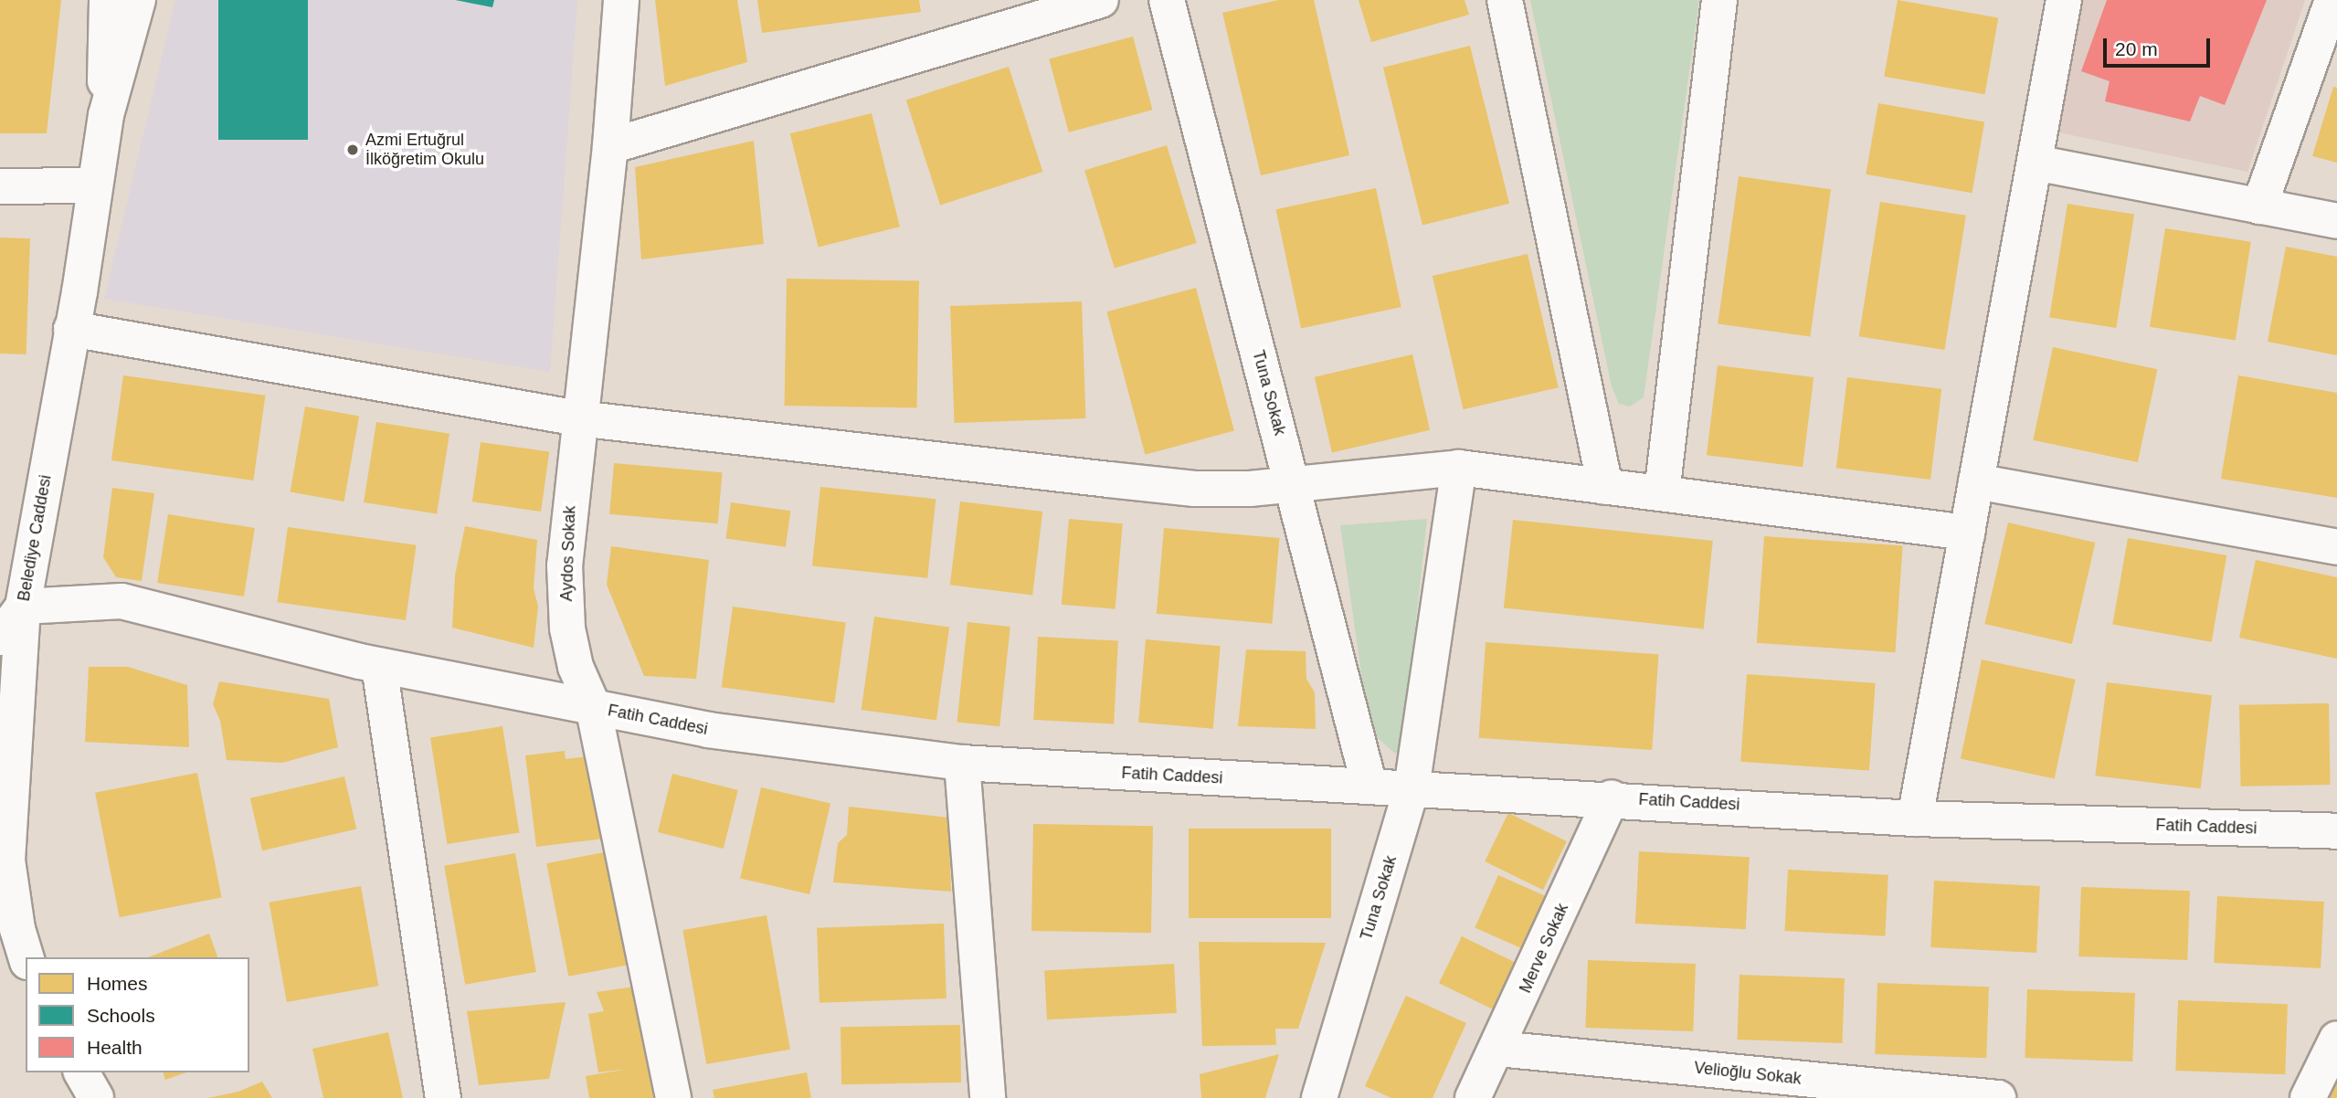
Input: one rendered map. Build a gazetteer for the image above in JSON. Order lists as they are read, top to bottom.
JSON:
{
  "streets": {
    "street": [
      "Tuna Sokak",
      "Belediye Caddesi",
      "Aydos Sokak",
      "Fatih Caddesi",
      "Merve Sokak",
      "Velioğlu Sokak"
    ]
  },
  "crossings": [
    ["Tuna Sokak", "Fatih Caddesi"],
    ["Belediye Caddesi", "Fatih Caddesi"],
    ["Aydos Sokak", "Fatih Caddesi"],
    ["Fatih Caddesi", "Merve Sokak"],
    ["Merve Sokak", "Velioğlu Sokak"]
  ],
  "places": ["Azmi Ertuğrul İlköğretim Okulu"],
  "legend": ["Homes", "Schools", "Health"],
  "scale_bar": "20 m"
}
